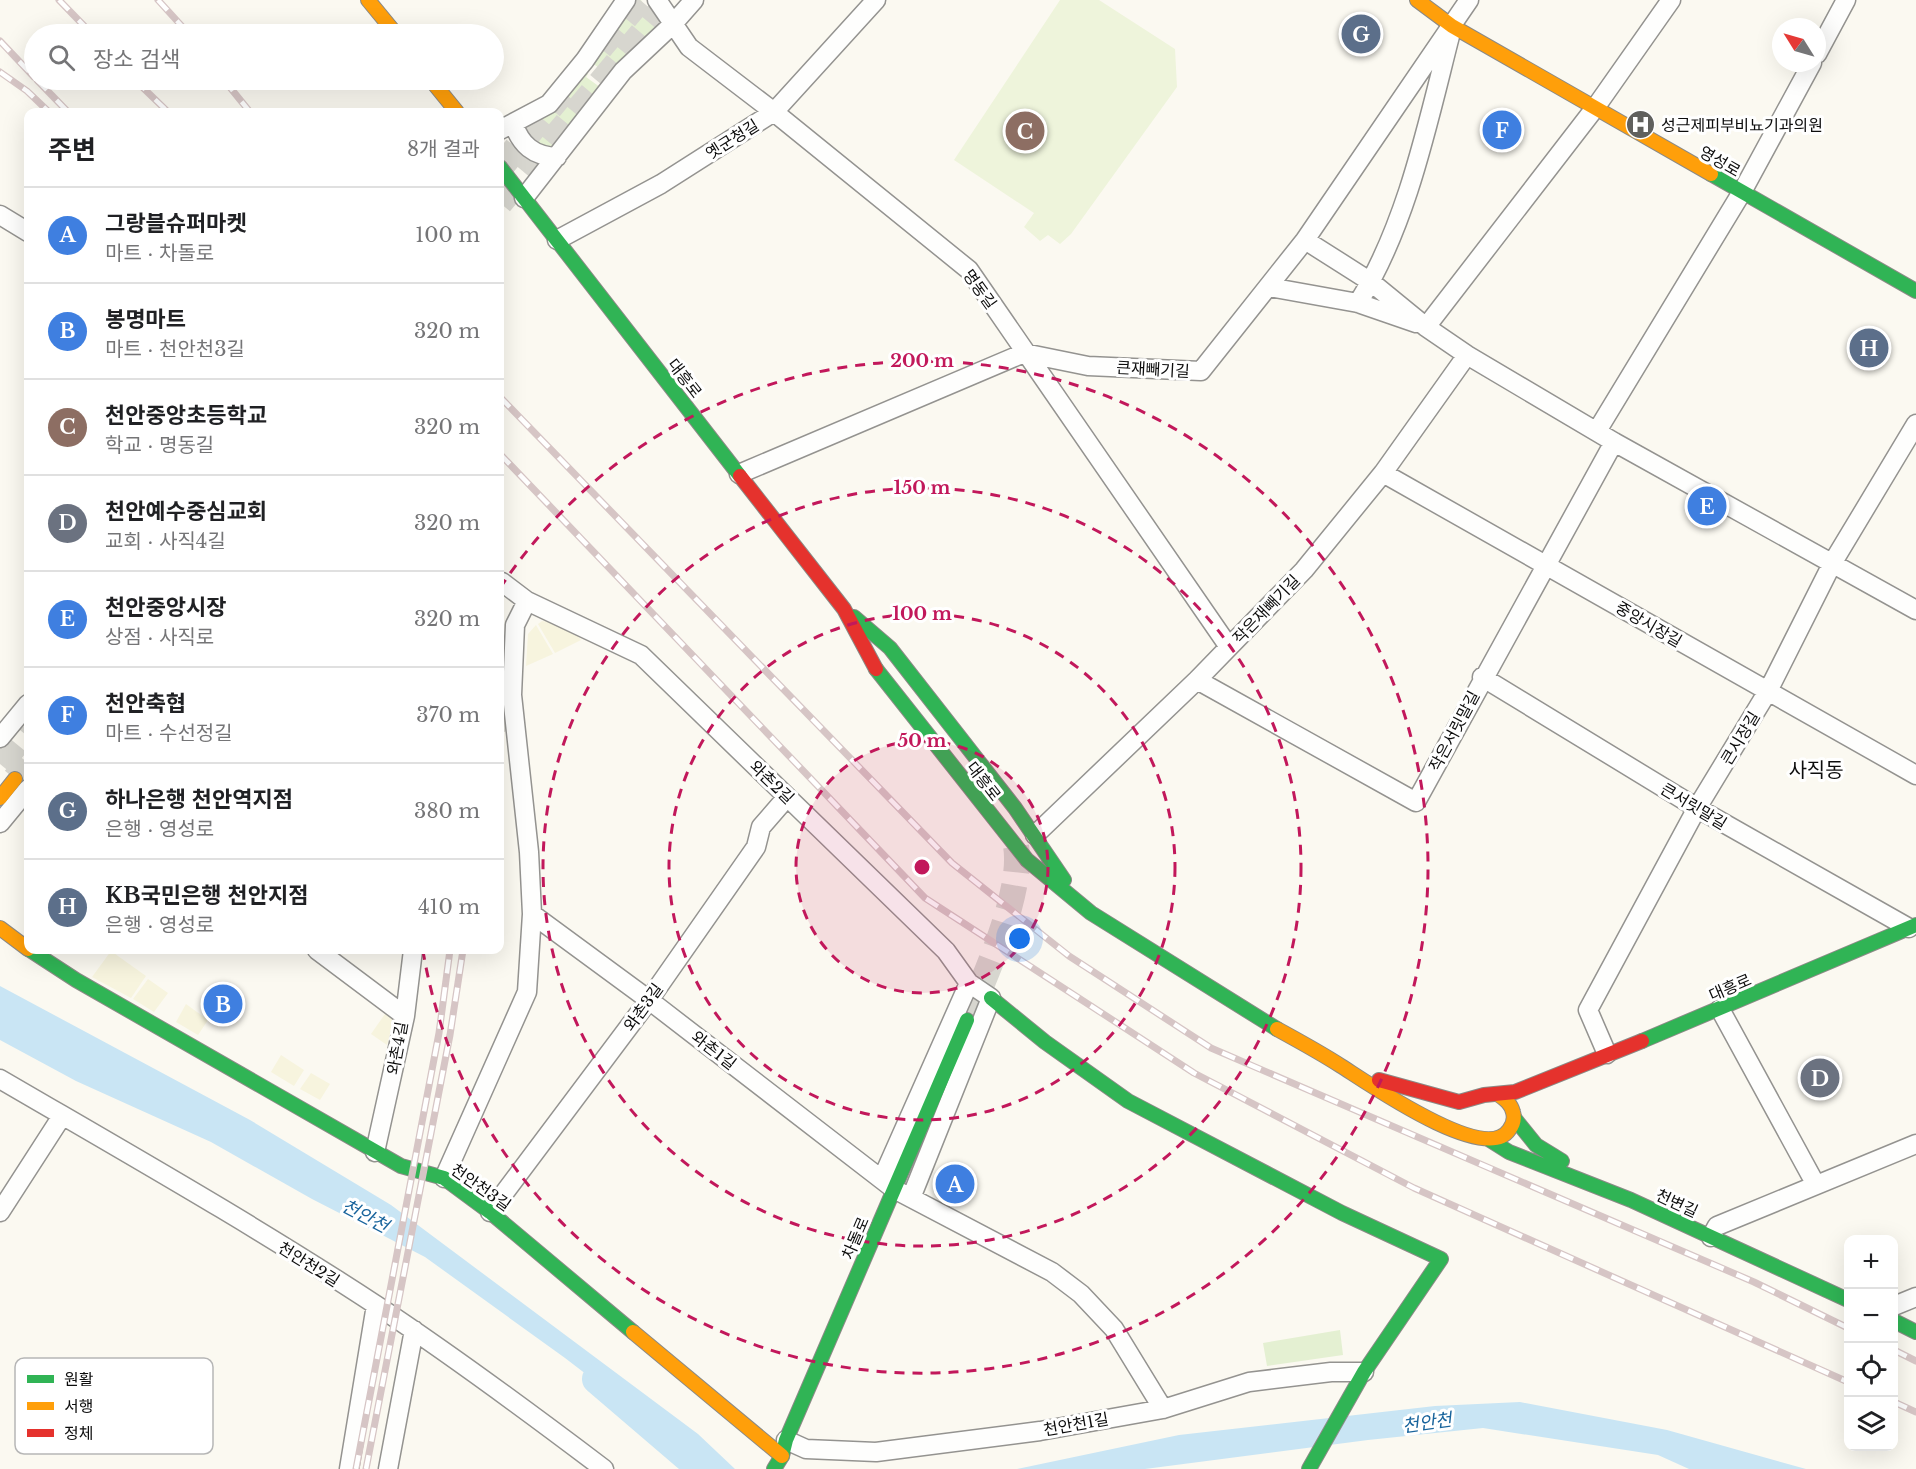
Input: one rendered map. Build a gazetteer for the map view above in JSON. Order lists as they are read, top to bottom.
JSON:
{
  "streets": {
    "street": [
      "옛군청길",
      "영성로",
      "명동길",
      "큰재빼기길",
      "대흥로",
      "작은재빼기길",
      "중앙시장길",
      "작은서릿말길",
      "큰시장길",
      "와촌2길",
      "큰서릿말길",
      "와촌3길",
      "와촌4길",
      "와촌1길",
      "천안천3길",
      "천변길",
      "차돌로",
      "천안천2길",
      "천안천1길"
    ]
  },
  "crossings": [
    ["옛군청길", "명동길"],
    ["옛군청길", "대흥로"],
    ["영성로", "큰재빼기길"],
    ["명동길", "큰재빼기길"],
    ["명동길", "작은재빼기길"],
    ["대흥로", "작은재빼기길"],
    ["대흥로", "큰시장길"],
    ["대흥로", "큰서릿말길"],
    ["대흥로", "천변길"],
    ["작은재빼기길", "중앙시장길"],
    ["작은재빼기길", "작은서릿말길"],
    ["중앙시장길", "작은서릿말길"],
    ["중앙시장길", "큰시장길"],
    ["작은서릿말길", "큰서릿말길"],
    ["큰시장길", "큰서릿말길"],
    ["와촌2길", "와촌3길"],
    ["와촌3길", "와촌1길"],
    ["와촌3길", "천안천3길"],
    ["와촌4길", "천안천3길"],
    ["와촌1길", "차돌로"],
    ["와촌1길", "천안천1길"],
    ["천안천3길", "차돌로"],
    ["천안천3길", "천안천1길"],
    ["차돌로", "천안천1길"]
  ],
  "districts": ["사직동"],
  "water": ["천안천"],
  "places": {
    "hospital": ["성근제피부비뇨기과의원"]
  },
  "legend": ["원활", "서행", "정체"],
  "north": "top left",
  "page": {
    "pins": [
      "G",
      "F",
      "C",
      "H",
      "E",
      "B",
      "D",
      "A"
    ],
    "search": "장소 검색",
    "heading": ["주변", "8개 결과"],
    "list": [
      {
        "mark": "A",
        "name": "그랑블슈퍼마켓",
        "note": "마트 · 차돌로",
        "value": "100 m"
      },
      {
        "mark": "B",
        "name": "봉명마트",
        "note": "마트 · 천안천3길",
        "value": "320 m"
      },
      {
        "mark": "C",
        "name": "천안중앙초등학교",
        "note": "학교 · 명동길",
        "value": "320 m"
      },
      {
        "mark": "D",
        "name": "천안예수중심교회",
        "note": "교회 · 사직4길",
        "value": "320 m"
      },
      {
        "mark": "E",
        "name": "천안중앙시장",
        "note": "상점 · 사직로",
        "value": "320 m"
      },
      {
        "mark": "F",
        "name": "천안축협",
        "note": "마트 · 수선정길",
        "value": "370 m"
      },
      {
        "mark": "G",
        "name": "하나은행 천안역지점",
        "note": "은행 · 영성로",
        "value": "380 m"
      },
      {
        "mark": "H",
        "name": "KB국민은행 천안지점",
        "note": "은행 · 영성로",
        "value": "410 m"
      }
    ],
    "map_buttons": ["+", "−"]
  },
  "rings": [
    "200 m",
    "150 m",
    "100 m",
    "50 m"
  ]
}
